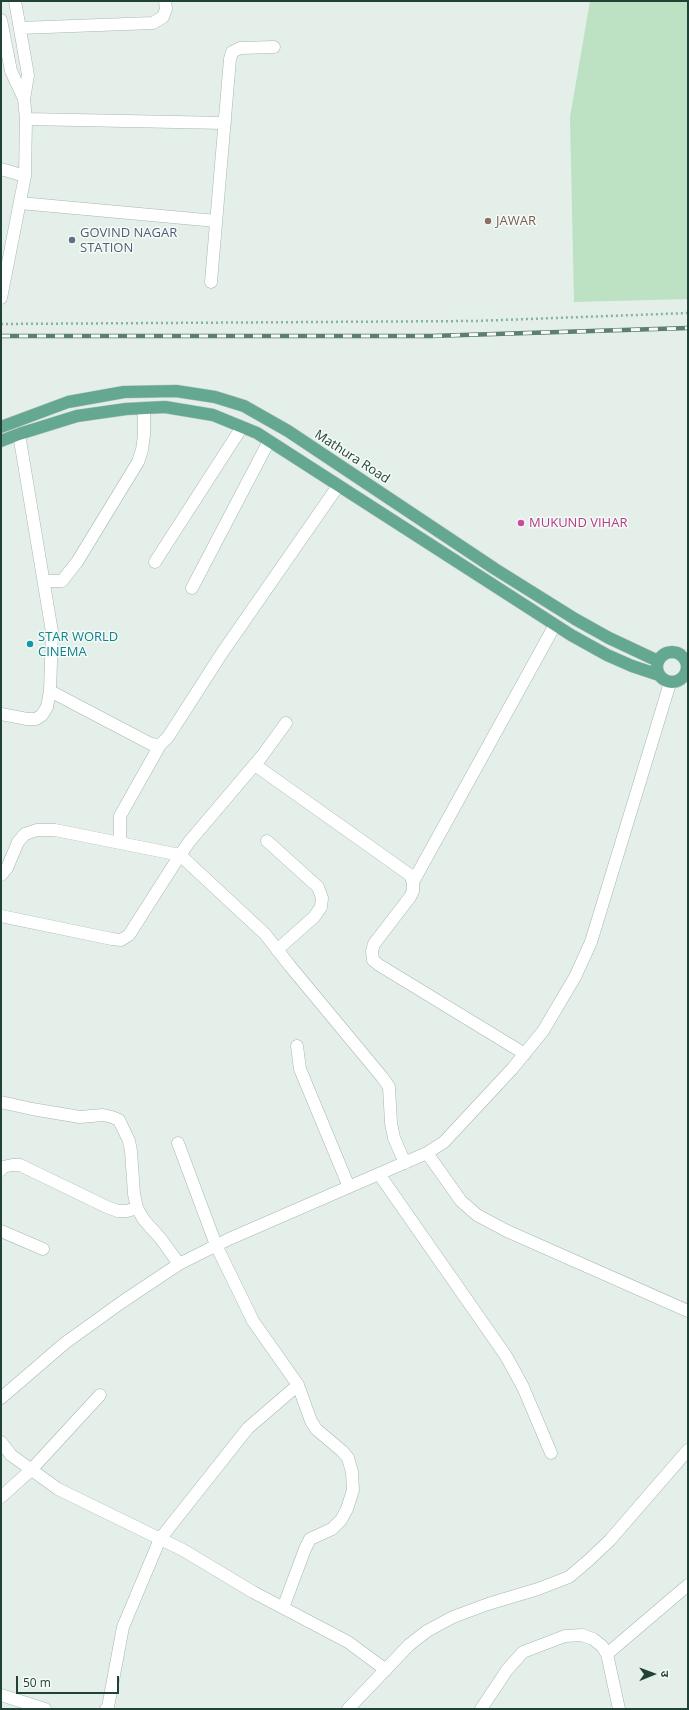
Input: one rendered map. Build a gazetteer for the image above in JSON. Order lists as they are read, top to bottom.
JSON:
{
  "streets": {
    "main road": ["Mathura Road"]
  },
  "places": [
    "JAWAR",
    "GOVIND NAGAR STATION",
    "MUKUND VIHAR",
    "STAR WORLD CINEMA"
  ],
  "scale_bar": "50 m",
  "north": "right"
}
